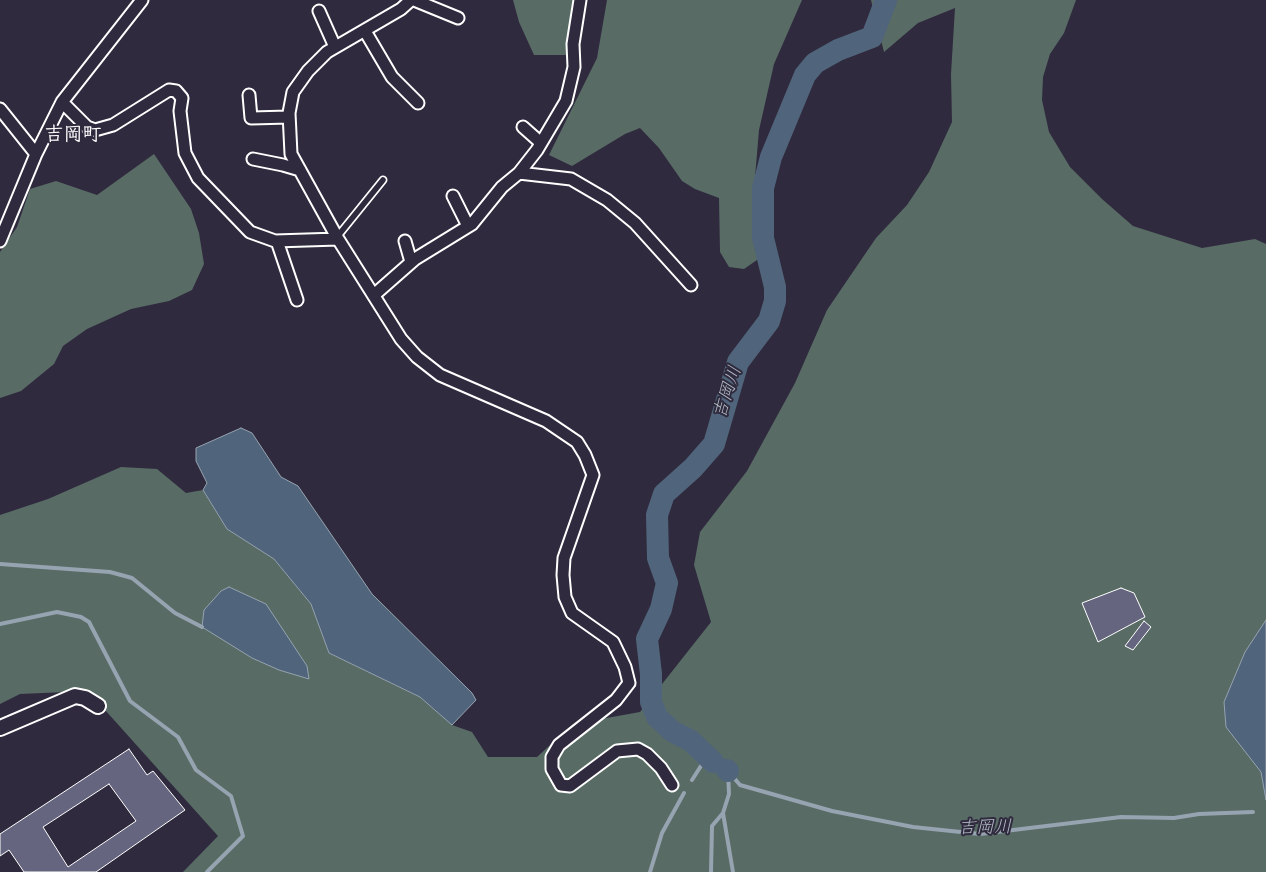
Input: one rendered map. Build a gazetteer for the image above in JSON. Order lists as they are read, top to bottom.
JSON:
{
  "districts": ["吉岡町"],
  "water": ["吉岡川"]
}
